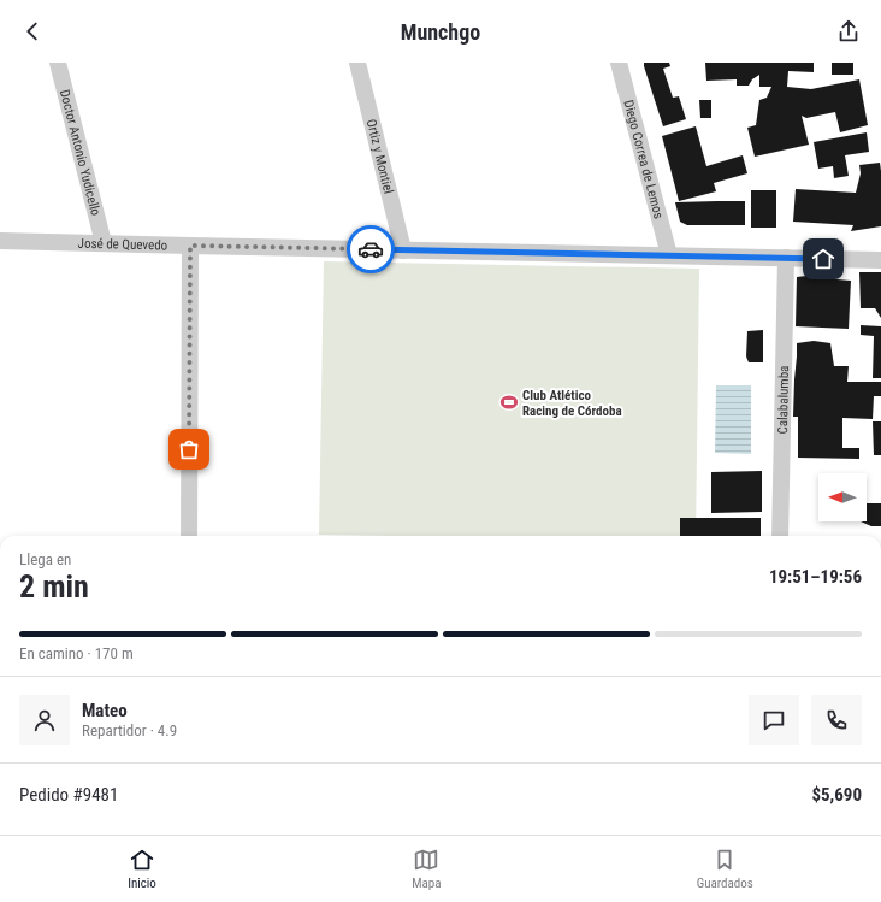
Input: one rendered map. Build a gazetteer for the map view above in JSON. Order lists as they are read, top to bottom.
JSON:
{
  "streets": {
    "street": [
      "Doctor Antonio Yudicello",
      "Ortiz y Montiel",
      "Diego Correa de Lemos",
      "José de Quevedo",
      "Calabalumba"
    ]
  },
  "crossings": [
    ["Doctor Antonio Yudicello", "José de Quevedo"],
    ["Ortiz y Montiel", "José de Quevedo"],
    ["Diego Correa de Lemos", "José de Quevedo"],
    ["José de Quevedo", "Calabalumba"]
  ],
  "places": {
    "sports": ["Club Atlético Racing de Córdoba"]
  },
  "north": "left",
  "page": {
    "header": "Munchgo",
    "heading": ["2 min", "Llega en", "19:51–19:56"],
    "panel": [
      "Mateo",
      "Repartidor · 4.9",
      "Pedido #9481",
      "$5,690"
    ],
    "bar": "En camino · 170 m",
    "tabs": ["Inicio", "Mapa", "Guardados"]
  }
}
